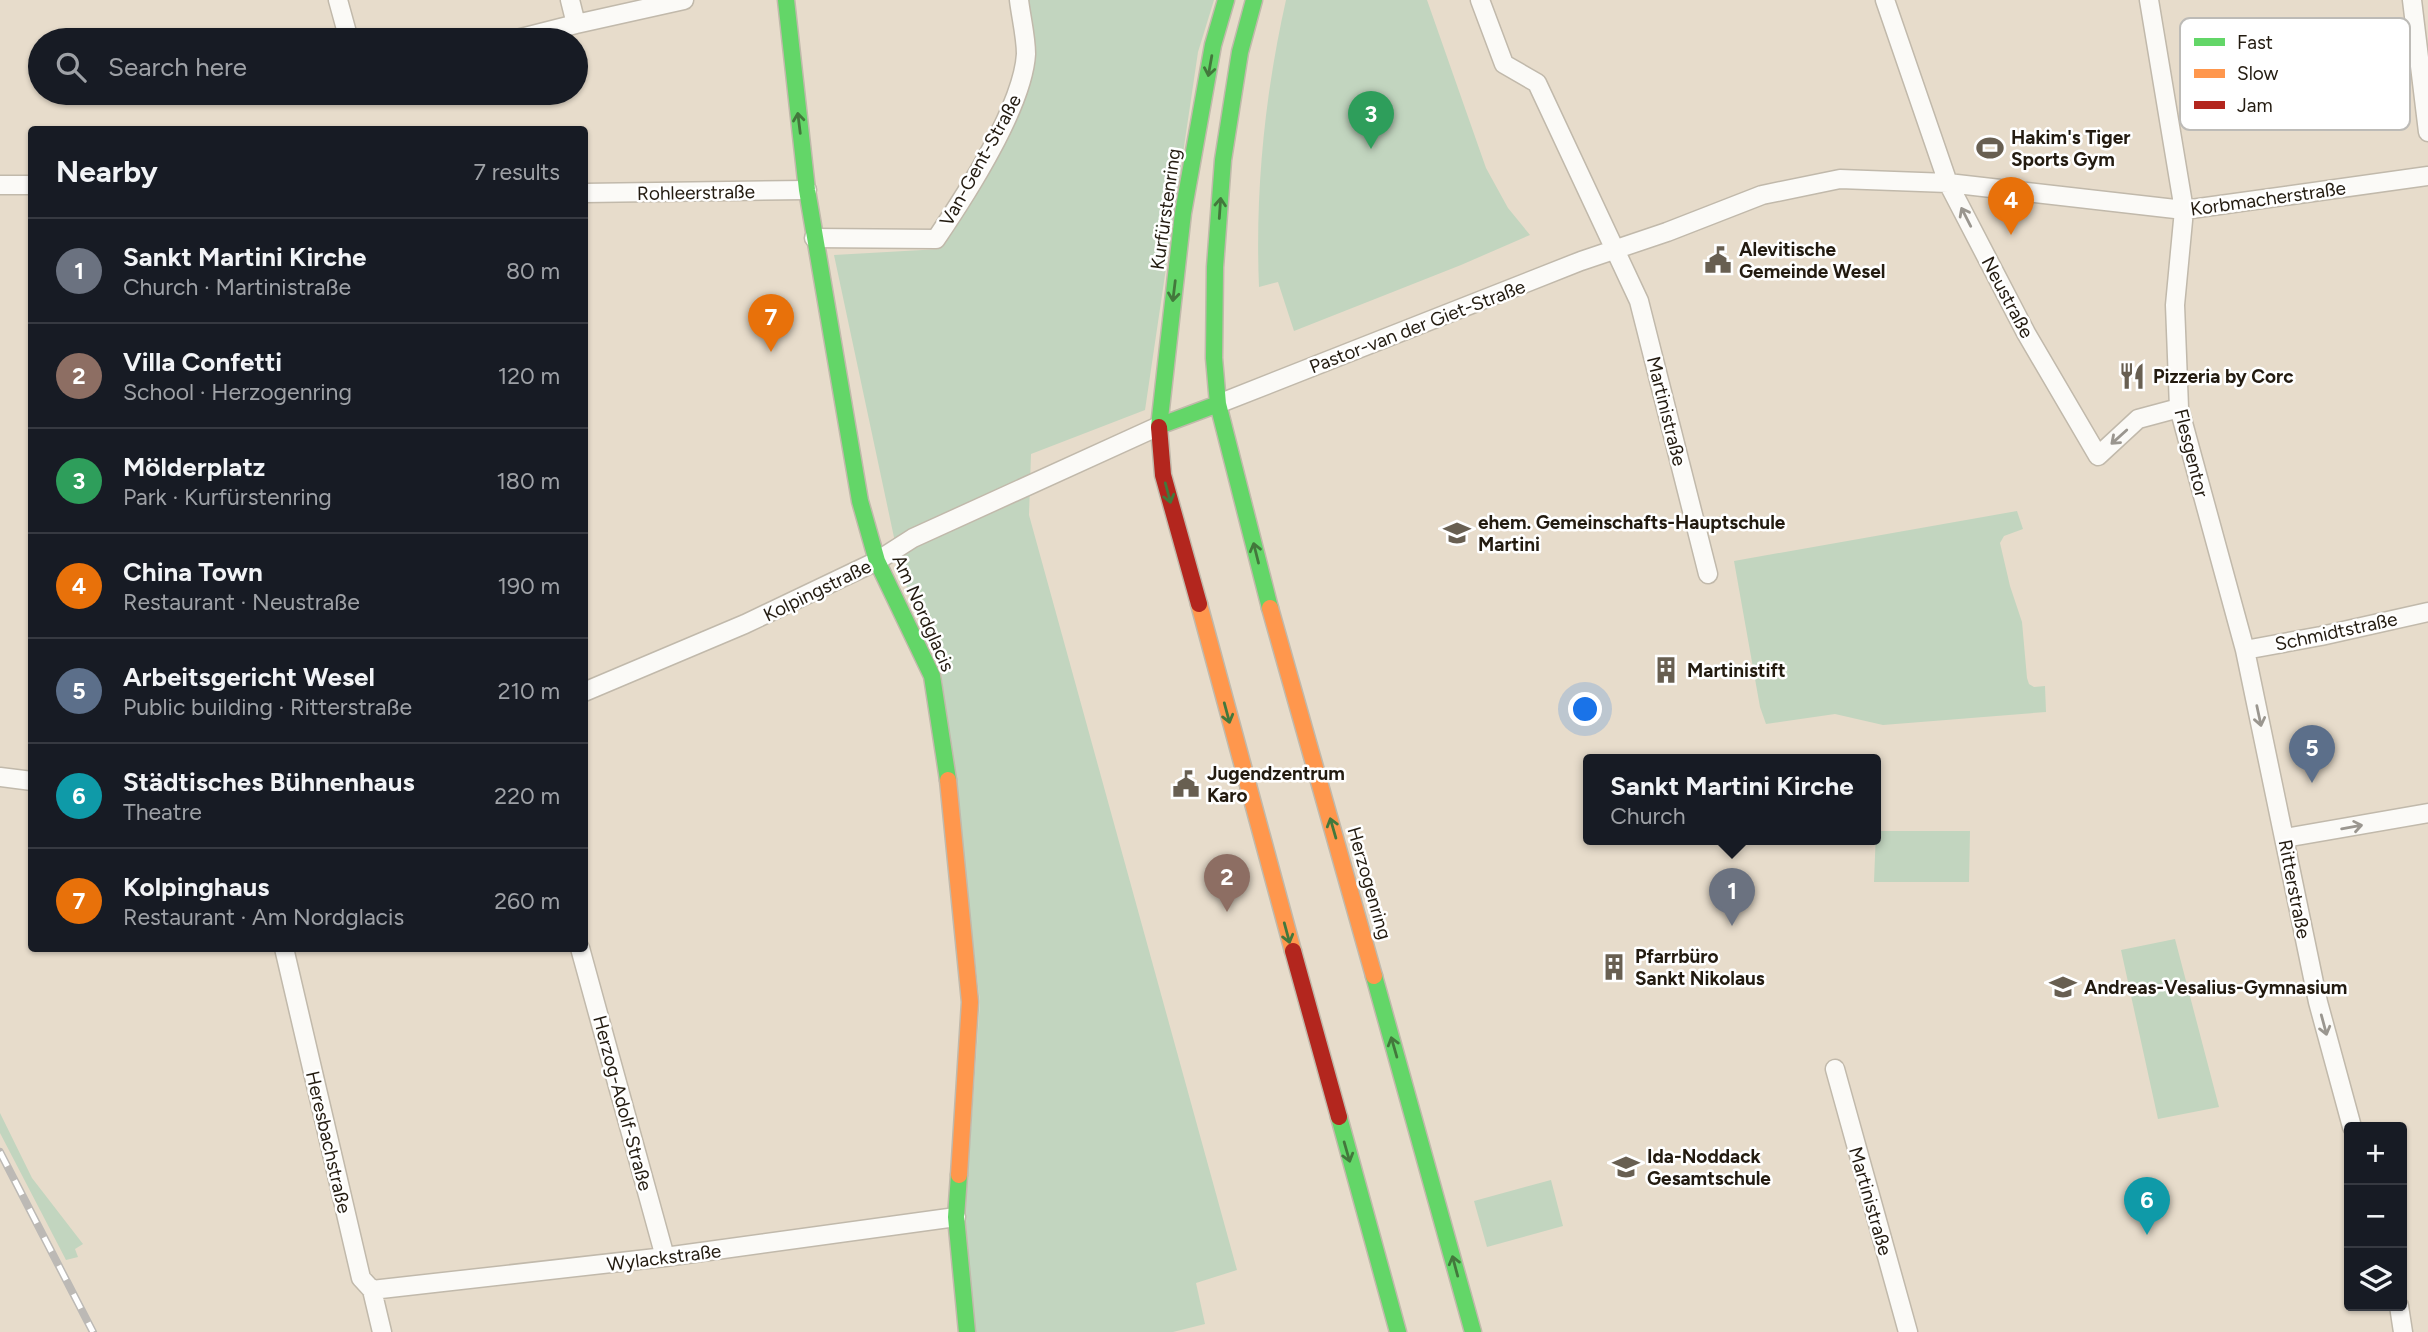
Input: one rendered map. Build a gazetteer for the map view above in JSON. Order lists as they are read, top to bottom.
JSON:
{
  "streets": {
    "main road": ["Kurfürstenring", "Am Nordglacis", "Herzogenring"],
    "street": [
      "Van-Gent-Straße",
      "Rohleerstraße",
      "Korbmacherstraße",
      "Neustraße",
      "Pastor-van der Giet-Straße",
      "Martinistraße",
      "Flesgentor",
      "Kolpingstraße",
      "Schmidtstraße",
      "Ritterstraße",
      "Herzog-Adolf-Straße",
      "Heresbachstraße",
      "Wylackstraße"
    ]
  },
  "crossings": [
    ["Van-Gent-Straße", "Am Nordglacis"],
    ["Rohleerstraße", "Am Nordglacis"],
    ["Korbmacherstraße", "Neustraße"],
    ["Korbmacherstraße", "Pastor-van der Giet-Straße"],
    ["Korbmacherstraße", "Martinistraße"],
    ["Korbmacherstraße", "Flesgentor"],
    ["Kurfürstenring", "Kolpingstraße"],
    ["Neustraße", "Flesgentor"],
    ["Pastor-van der Giet-Straße", "Martinistraße"],
    ["Pastor-van der Giet-Straße", "Herzogenring"],
    ["Flesgentor", "Schmidtstraße"],
    ["Flesgentor", "Ritterstraße"],
    ["Kolpingstraße", "Am Nordglacis"],
    ["Am Nordglacis", "Wylackstraße"],
    ["Schmidtstraße", "Ritterstraße"],
    ["Herzog-Adolf-Straße", "Wylackstraße"],
    ["Heresbachstraße", "Wylackstraße"]
  ],
  "one_way": ["Ritterstraße"],
  "places": {
    "sports": ["Hakim's Tiger Sports Gym"],
    "public building": ["Alevitische Gemeinde Wesel", "Jugendzentrum Karo"],
    "restaurant": ["Pizzeria by Corc"],
    "school or university": ["ehem. Gemeinschafts-Hauptschule Martini", "Andreas-Vesalius-Gymnasium", "Ida-Noddack Gesamtschule"],
    "building": ["Martinistift", "Pfarrbüro Sankt Nikolaus"]
  },
  "legend": ["Fast", "Slow", "Jam"],
  "page": {
    "search": "Search here",
    "pins": [
      "3",
      "4",
      "7",
      "5",
      "2",
      "1",
      "6"
    ],
    "heading": ["Nearby", "7 results"],
    "list": [
      {
        "mark": "1",
        "name": "Sankt Martini Kirche",
        "note": "Church · Martinistraße",
        "value": "80 m"
      },
      {
        "mark": "2",
        "name": "Villa Confetti",
        "note": "School · Herzogenring",
        "value": "120 m"
      },
      {
        "mark": "3",
        "name": "Mölderplatz",
        "note": "Park · Kurfürstenring",
        "value": "180 m"
      },
      {
        "mark": "4",
        "name": "China Town",
        "note": "Restaurant · Neustraße",
        "value": "190 m"
      },
      {
        "mark": "5",
        "name": "Arbeitsgericht Wesel",
        "note": "Public building · Ritterstraße",
        "value": "210 m"
      },
      {
        "mark": "6",
        "name": "Städtisches Bühnenhaus",
        "note": "Theatre",
        "value": "220 m"
      },
      {
        "mark": "7",
        "name": "Kolpinghaus",
        "note": "Restaurant · Am Nordglacis",
        "value": "260 m"
      }
    ],
    "popup": ["Sankt Martini Kirche", "Church"],
    "map_buttons": ["+", "−"]
  }
}
